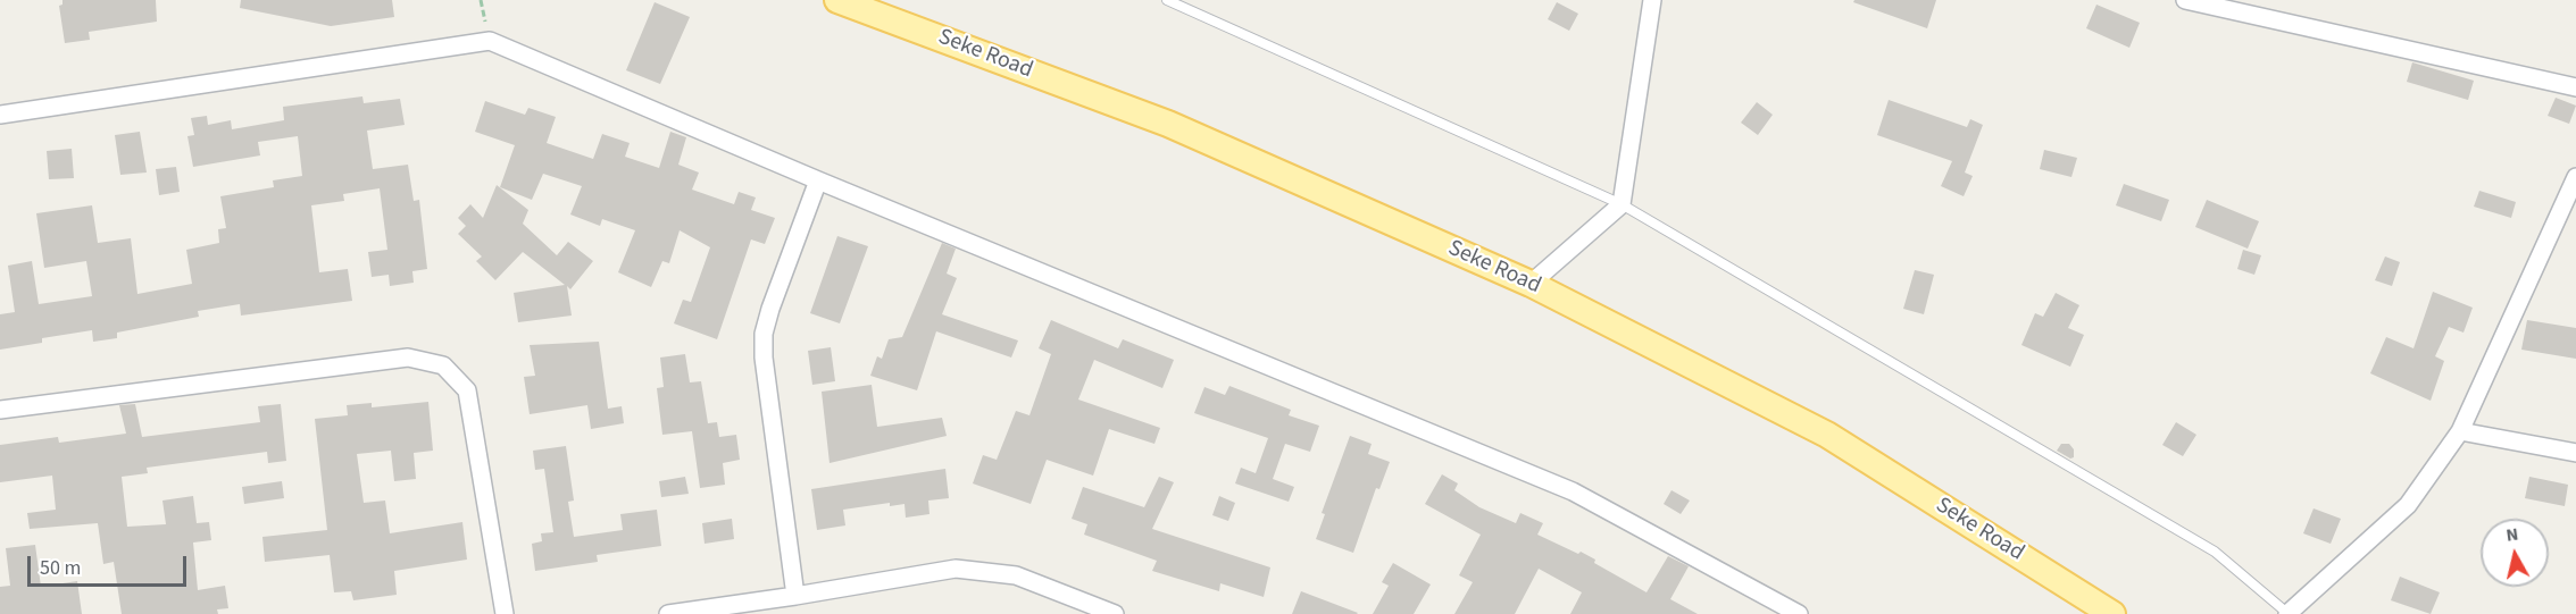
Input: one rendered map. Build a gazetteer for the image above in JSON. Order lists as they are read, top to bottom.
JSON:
{
  "streets": {
    "main road": ["Seke Road"]
  },
  "scale_bar": "50 m",
  "north": "top"
}
